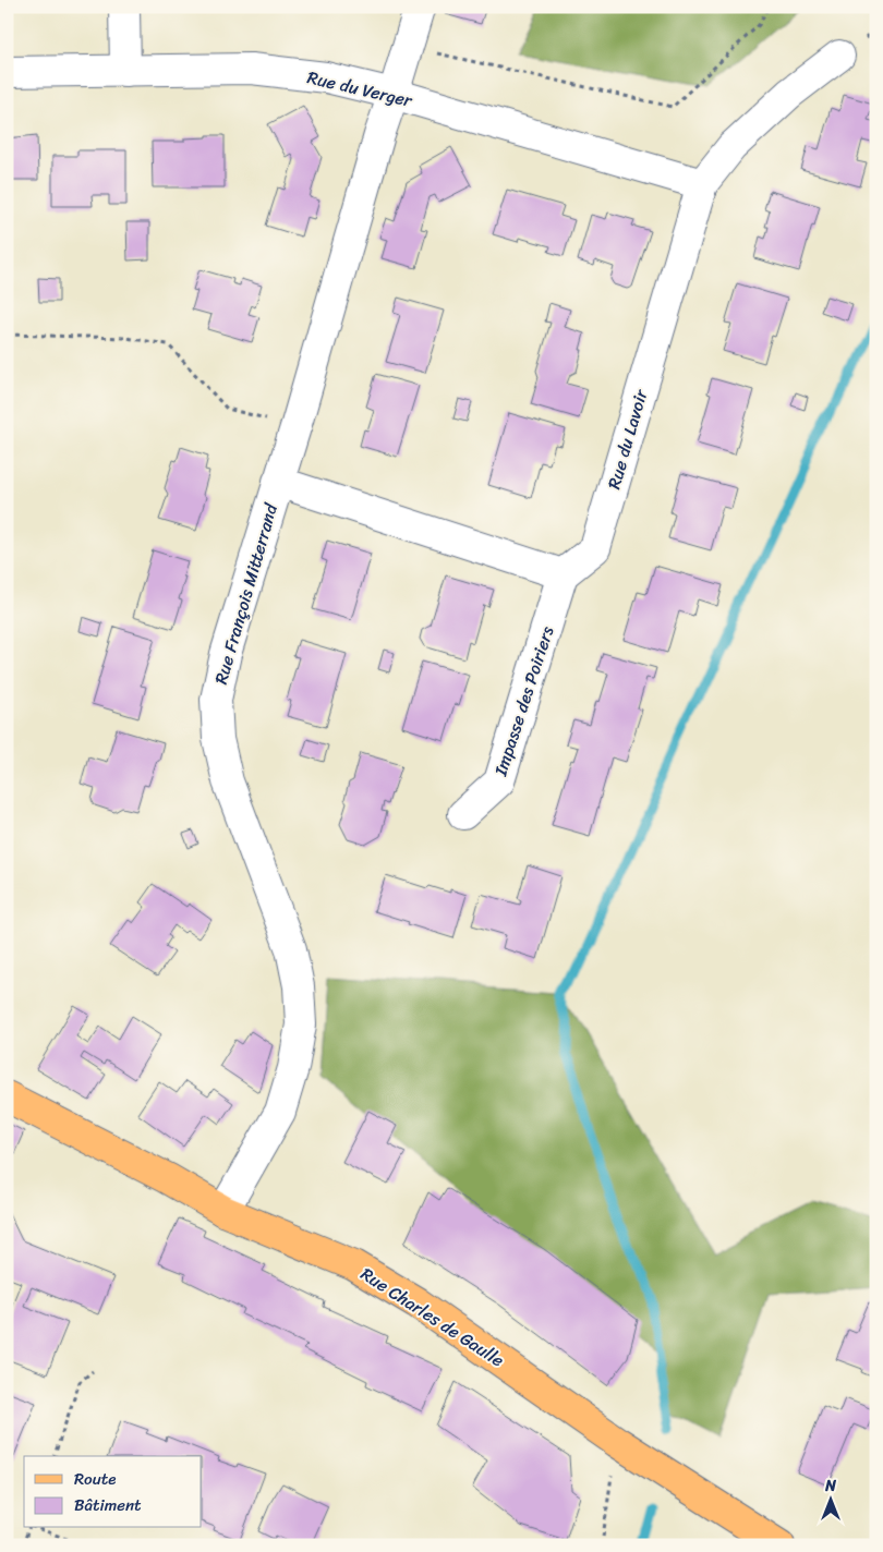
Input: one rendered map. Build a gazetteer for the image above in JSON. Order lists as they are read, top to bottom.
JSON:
{
  "streets": {
    "main road": ["Rue Charles de Gaulle"],
    "street": [
      "Rue du Verger",
      "Rue du Lavoir",
      "Rue François Mitterrand",
      "Impasse des Poiriers"
    ]
  },
  "crossings": [
    ["Rue du Verger", "Rue du Lavoir"],
    ["Rue du Verger", "Rue François Mitterrand"],
    ["Rue du Lavoir", "Impasse des Poiriers"],
    ["Rue François Mitterrand", "Rue Charles de Gaulle"]
  ],
  "legend": ["Route", "Bâtiment"],
  "north": "top"
}
